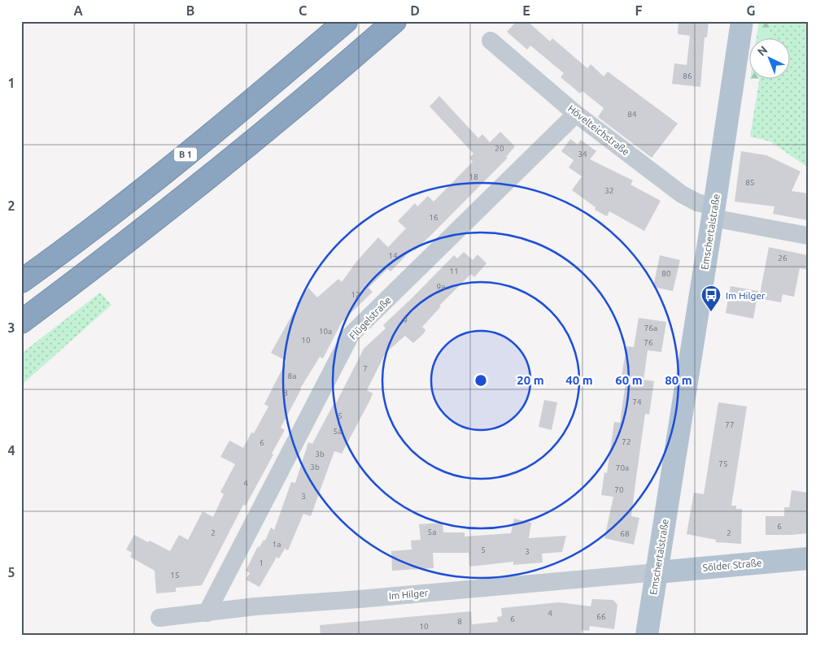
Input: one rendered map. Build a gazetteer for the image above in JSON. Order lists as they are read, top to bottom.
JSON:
{
  "streets": {
    "highway": ["B 1"],
    "main road": ["Emschertalstraße", "Sölder Straße"],
    "street": ["Hövelteichstraße", "Flügelstraße", "Im Hilger"]
  },
  "crossings": [
    ["Hövelteichstraße", "Emschertalstraße"],
    ["Hövelteichstraße", "Flügelstraße"],
    ["Emschertalstraße", "Sölder Straße"],
    ["Emschertalstraße", "Im Hilger"],
    ["Flügelstraße", "Im Hilger"],
    ["Sölder Straße", "Im Hilger"]
  ],
  "places": {
    "bus stop": ["Im Hilger"]
  },
  "house_numbers": [
    "86",
    "84",
    "20",
    "34",
    "18",
    "85",
    "32",
    "16",
    "14",
    "26",
    "11",
    "80",
    "9a",
    "12",
    "9",
    "76a",
    "10a",
    "10",
    "76",
    "7",
    "8a",
    "8",
    "74",
    "5",
    "77",
    "5a",
    "72",
    "6",
    "3b",
    "75",
    "3b",
    "70a",
    "4",
    "70",
    "3",
    "6",
    "5a",
    "2",
    "2",
    "68",
    "1a",
    "5",
    "3",
    "1",
    "15",
    "4",
    "66",
    "6",
    "8",
    "10"
  ],
  "north": "top left",
  "grid": {
    "columns": [
      "A",
      "B",
      "C",
      "D",
      "E",
      "F",
      "G"
    ],
    "rows": [
      "1",
      "2",
      "3",
      "4",
      "5"
    ]
  },
  "rings": [
    "20 m",
    "40 m",
    "60 m",
    "80 m"
  ]
}
